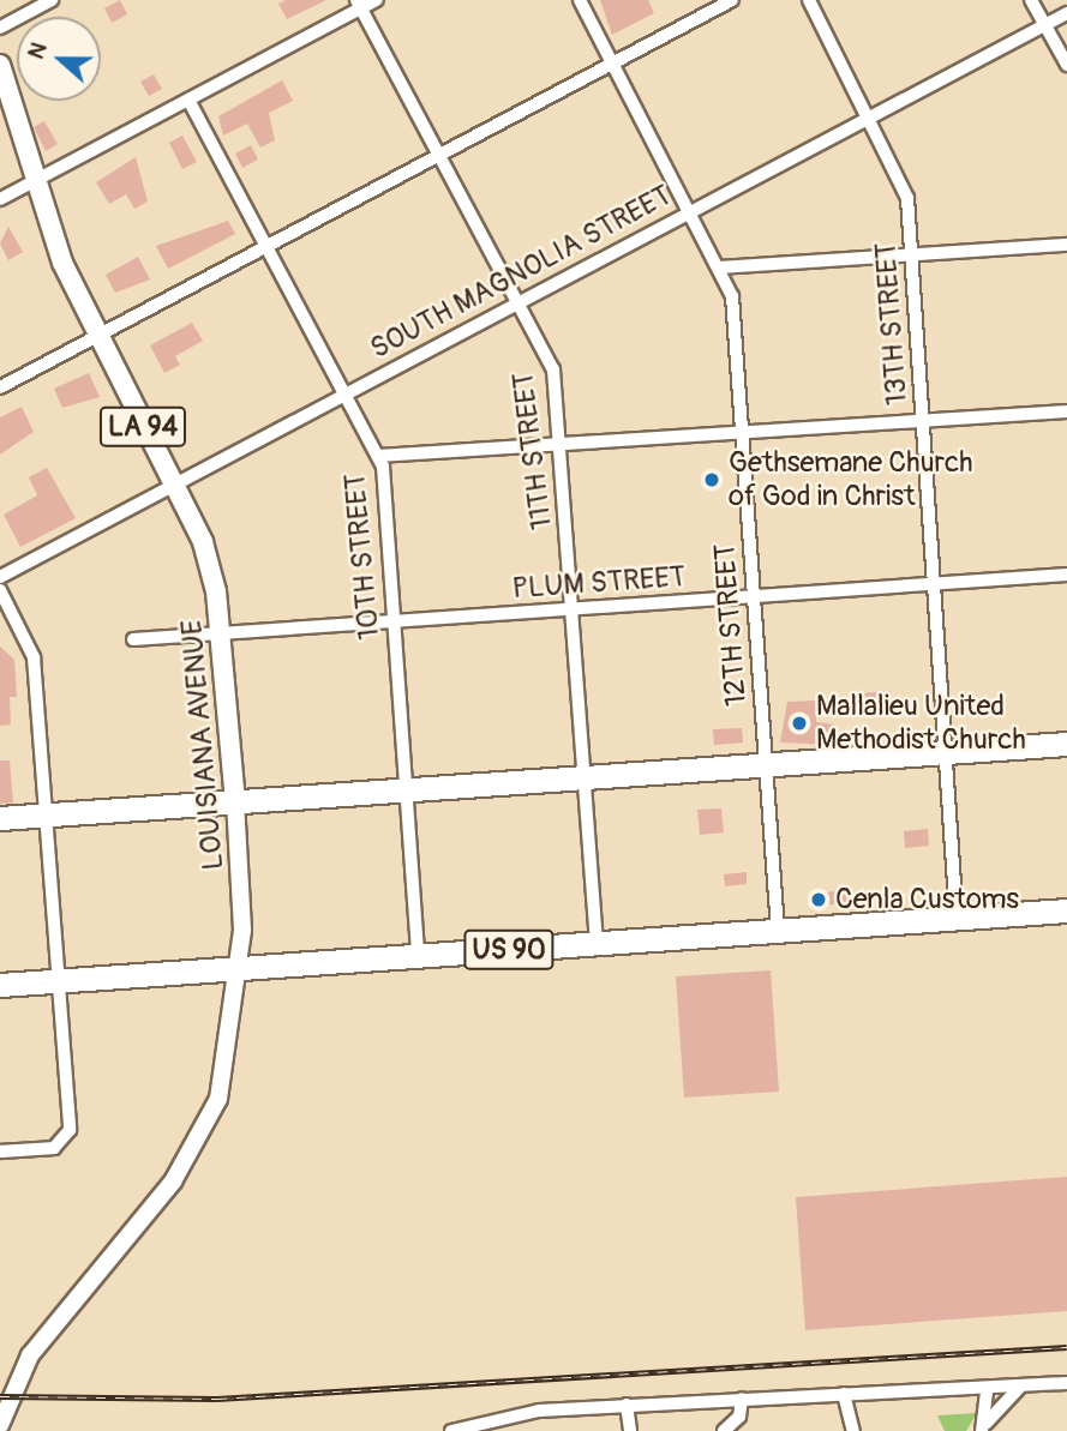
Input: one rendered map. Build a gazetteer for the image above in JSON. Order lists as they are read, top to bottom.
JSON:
{
  "streets": {
    "highway": ["US 90"],
    "main road": ["LA 94", "LOUISIANA AVENUE"],
    "street": [
      "SOUTH MAGNOLIA STREET",
      "13TH STREET",
      "11TH STREET",
      "10TH STREET",
      "PLUM STREET",
      "12TH STREET"
    ]
  },
  "crossings": [
    ["SOUTH MAGNOLIA STREET", "13TH STREET"],
    ["SOUTH MAGNOLIA STREET", "11TH STREET"],
    ["SOUTH MAGNOLIA STREET", "10TH STREET"],
    ["SOUTH MAGNOLIA STREET", "12TH STREET"],
    ["SOUTH MAGNOLIA STREET", "LOUISIANA AVENUE"],
    ["13TH STREET", "PLUM STREET"],
    ["13TH STREET", "US 90"],
    ["11TH STREET", "PLUM STREET"],
    ["11TH STREET", "US 90"],
    ["10TH STREET", "PLUM STREET"],
    ["10TH STREET", "US 90"],
    ["PLUM STREET", "12TH STREET"],
    ["PLUM STREET", "LOUISIANA AVENUE"],
    ["12TH STREET", "US 90"],
    ["LOUISIANA AVENUE", "US 90"]
  ],
  "places": ["Gethsemane Church of God in Christ", "Mallalieu United Methodist Church", "Cenla Customs"],
  "north": "left"
}
